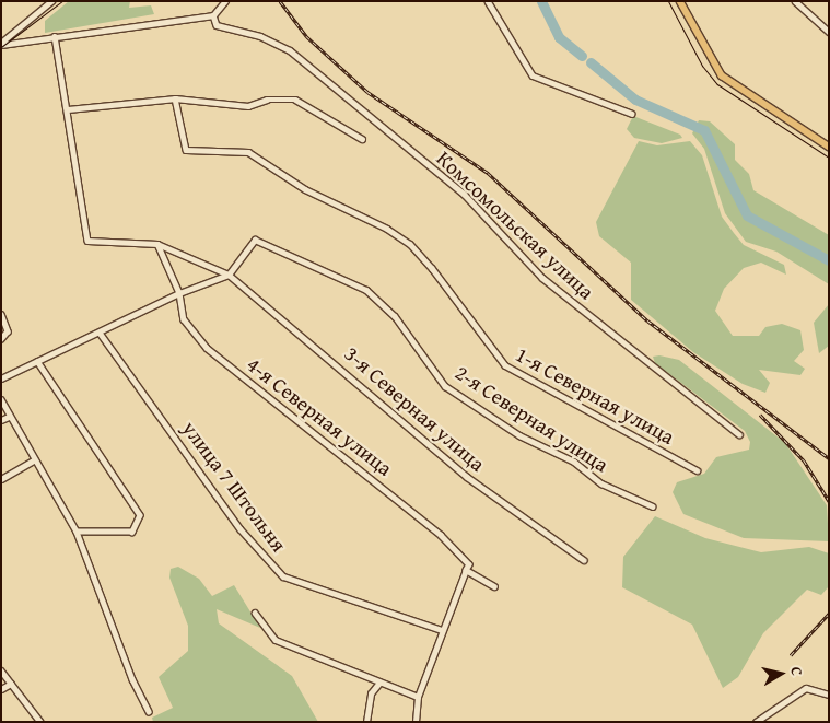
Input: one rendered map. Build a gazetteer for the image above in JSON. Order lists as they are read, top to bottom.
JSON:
{
  "streets": {
    "street": [
      "Комсомольская улица",
      "1-я Северная улица",
      "3-я Северная улица",
      "4-я Северная улица",
      "2-я Северная улица",
      "улица 7 Штольня"
    ]
  },
  "crossings": [
    ["3-я Северная улица", "4-я Северная улица"],
    ["3-я Северная улица", "2-я Северная улица"]
  ],
  "north": "right"
}
